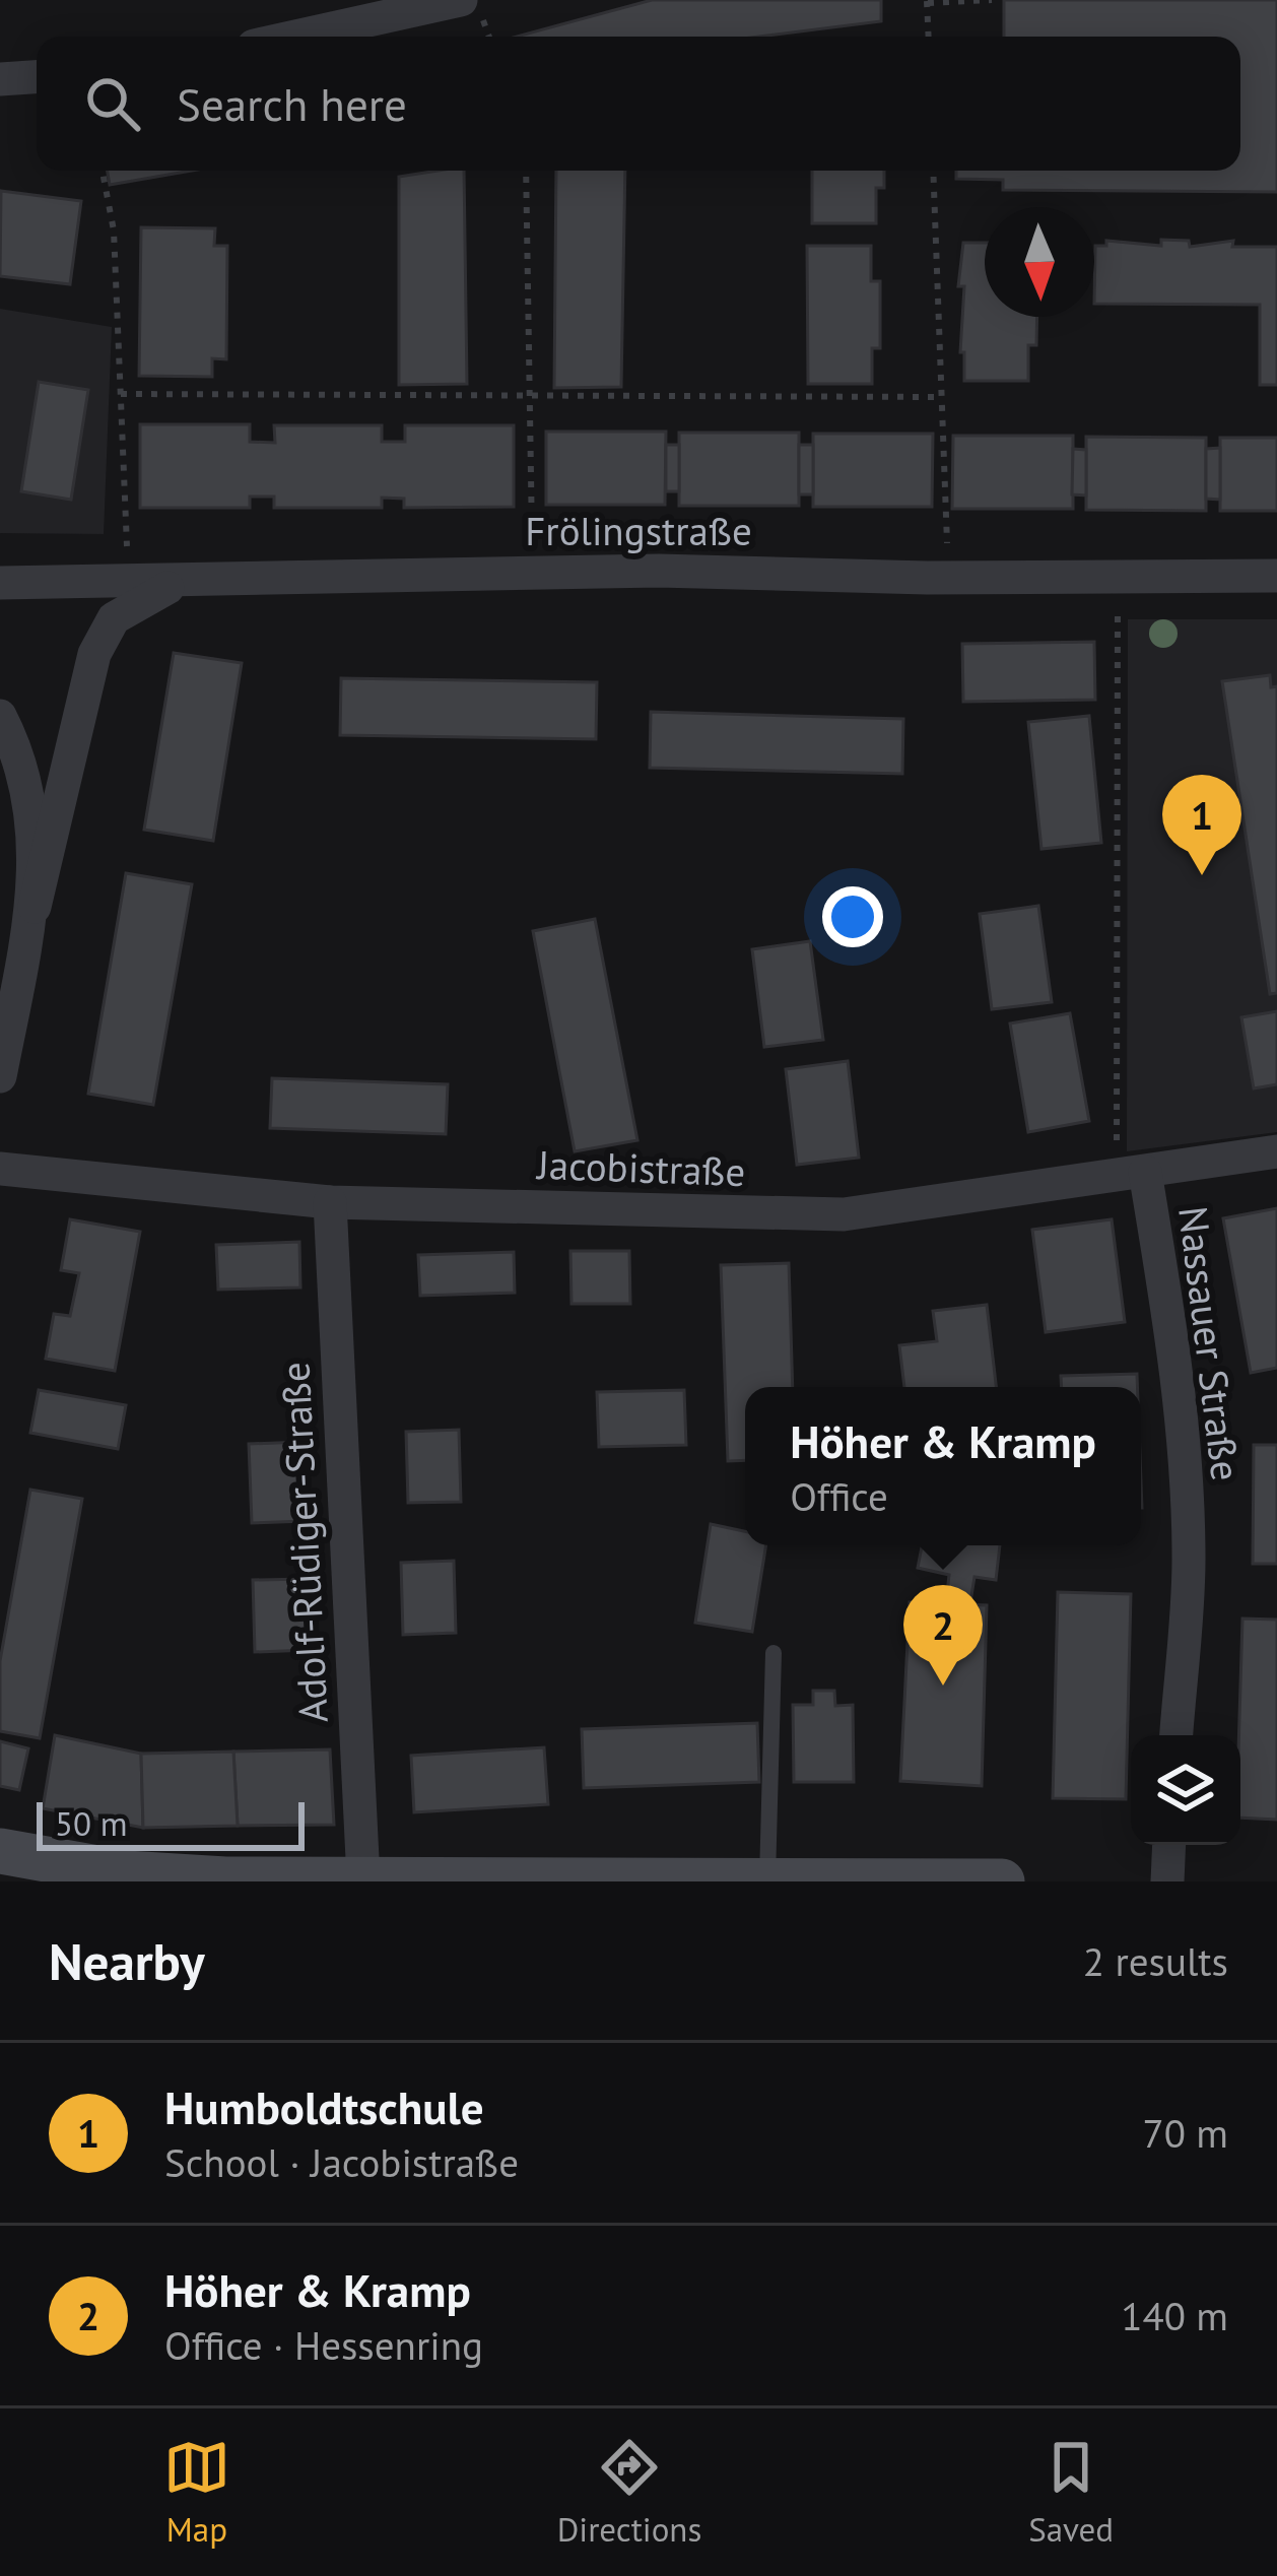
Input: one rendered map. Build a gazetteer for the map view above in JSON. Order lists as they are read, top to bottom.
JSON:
{
  "streets": {
    "street": [
      "Frölingstraße",
      "Jacobistraße",
      "Nassauer Straße",
      "Adolf-Rüdiger-Straße"
    ]
  },
  "crossings": [
    ["Jacobistraße", "Nassauer Straße"],
    ["Jacobistraße", "Adolf-Rüdiger-Straße"]
  ],
  "scale_bar": "50 m",
  "north": "bottom",
  "page": {
    "search": "Search here",
    "pins": ["1", "2"],
    "popup": ["Höher & Kramp", "Office"],
    "scale": "50 m",
    "heading": ["Nearby", "2 results"],
    "list": [
      {
        "mark": "1",
        "name": "Humboldtschule",
        "note": "School · Jacobistraße",
        "value": "70 m"
      },
      {
        "mark": "2",
        "name": "Höher & Kramp",
        "note": "Office · Hessenring",
        "value": "140 m"
      }
    ],
    "nav": ["Map", "Directions", "Saved"]
  }
}
